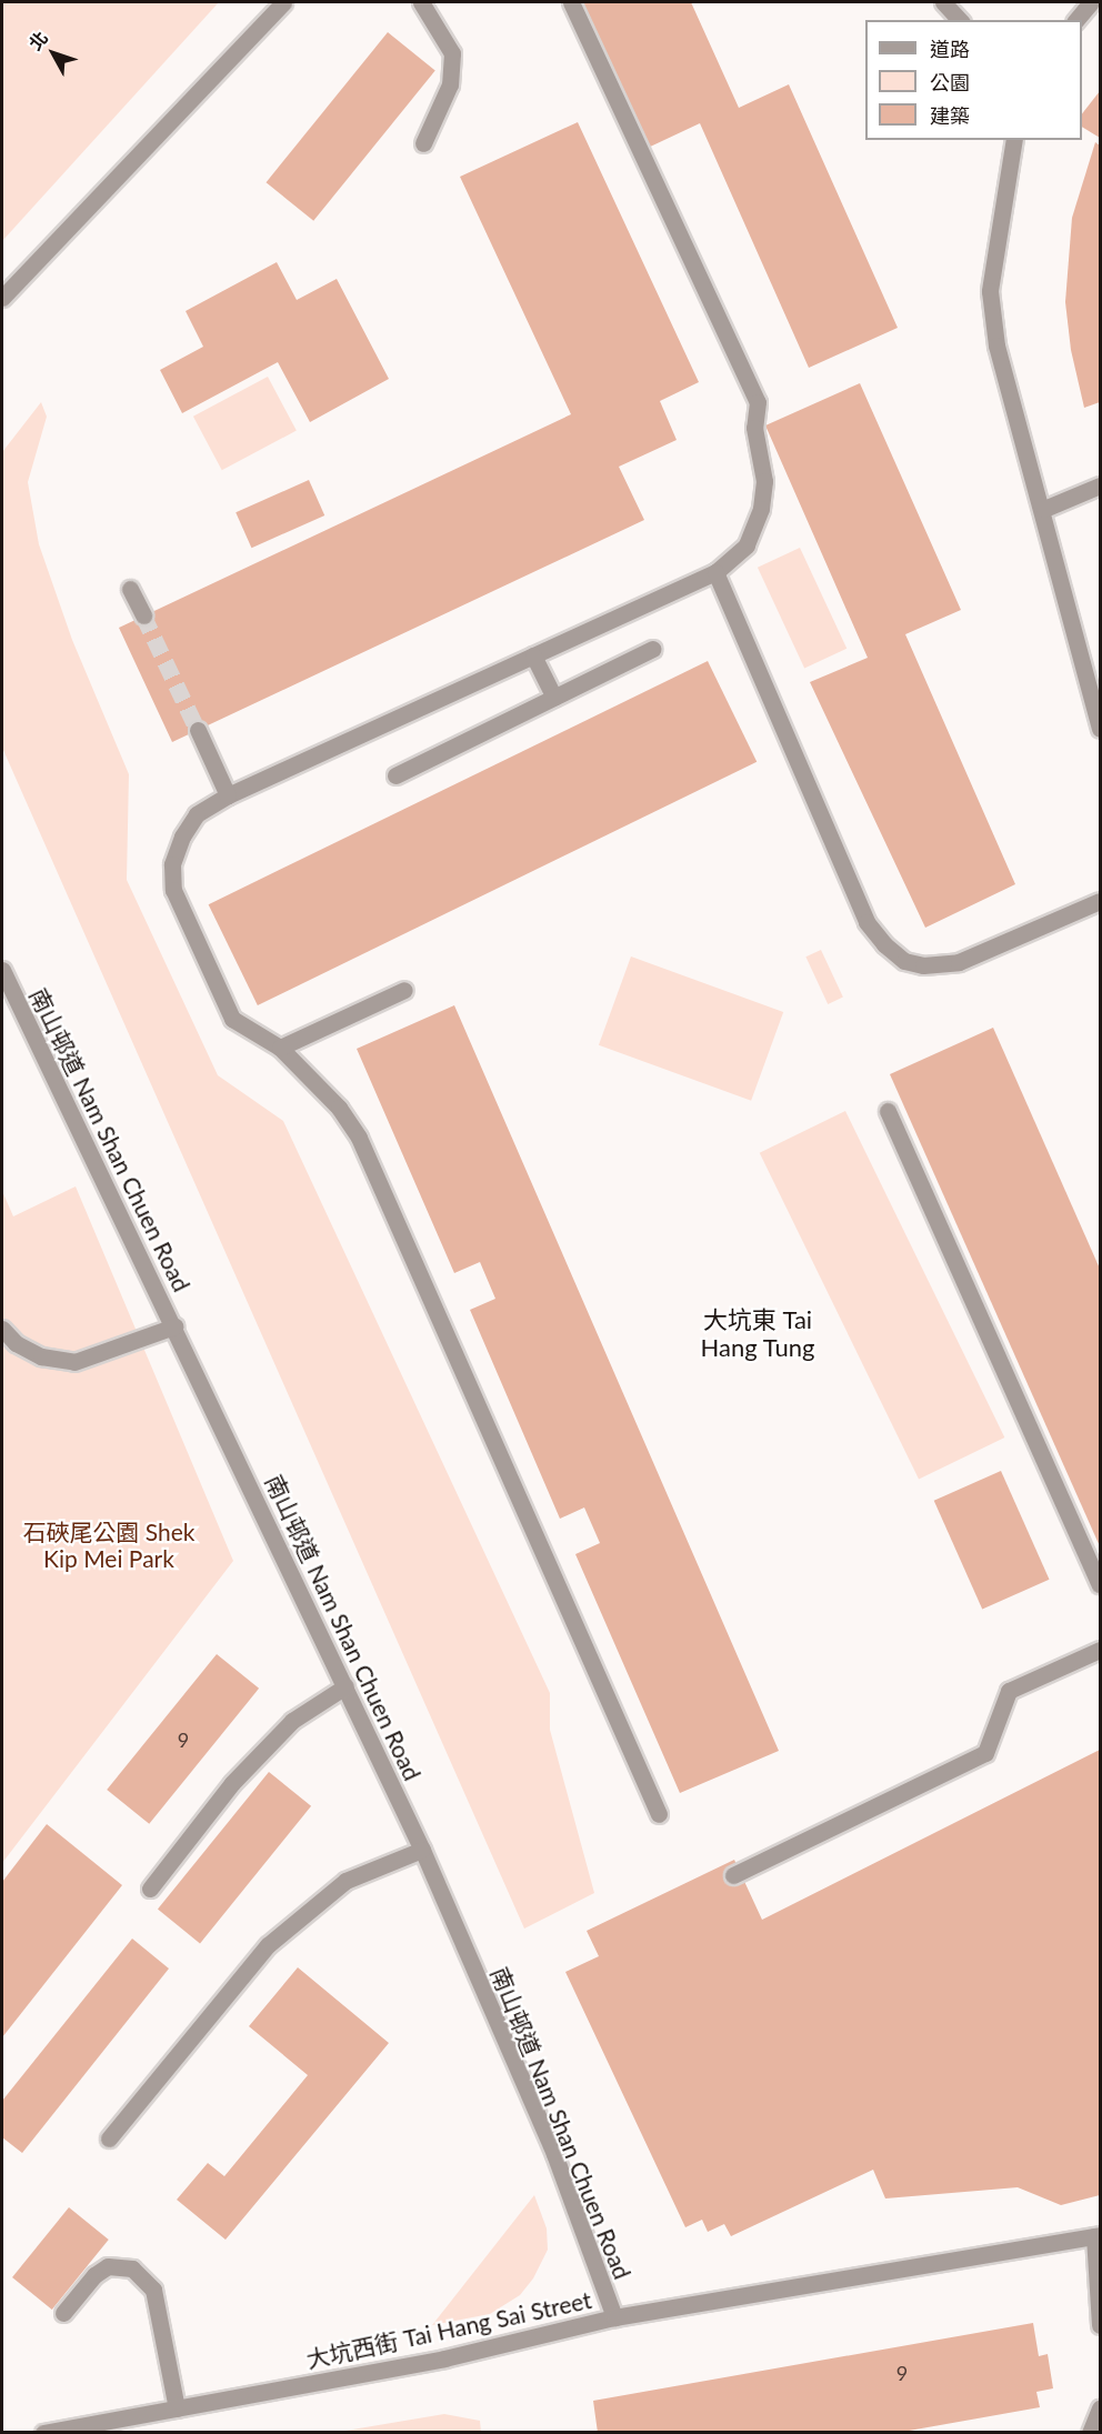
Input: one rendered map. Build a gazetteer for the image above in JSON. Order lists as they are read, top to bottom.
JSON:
{
  "streets": {
    "street": ["南山邨道 Nam Shan Chuen Road", "大坑西街 Tai Hang Sai Street"]
  },
  "crossings": [
    ["南山邨道 Nam Shan Chuen Road", "大坑西街 Tai Hang Sai Street"]
  ],
  "districts": ["大坑東 Tai Hang Tung"],
  "parks": ["石硤尾公園 Shek Kip Mei Park"],
  "house_numbers": ["9", "9"],
  "legend": ["道路", "公園", "建築"],
  "north": "top left"
}
